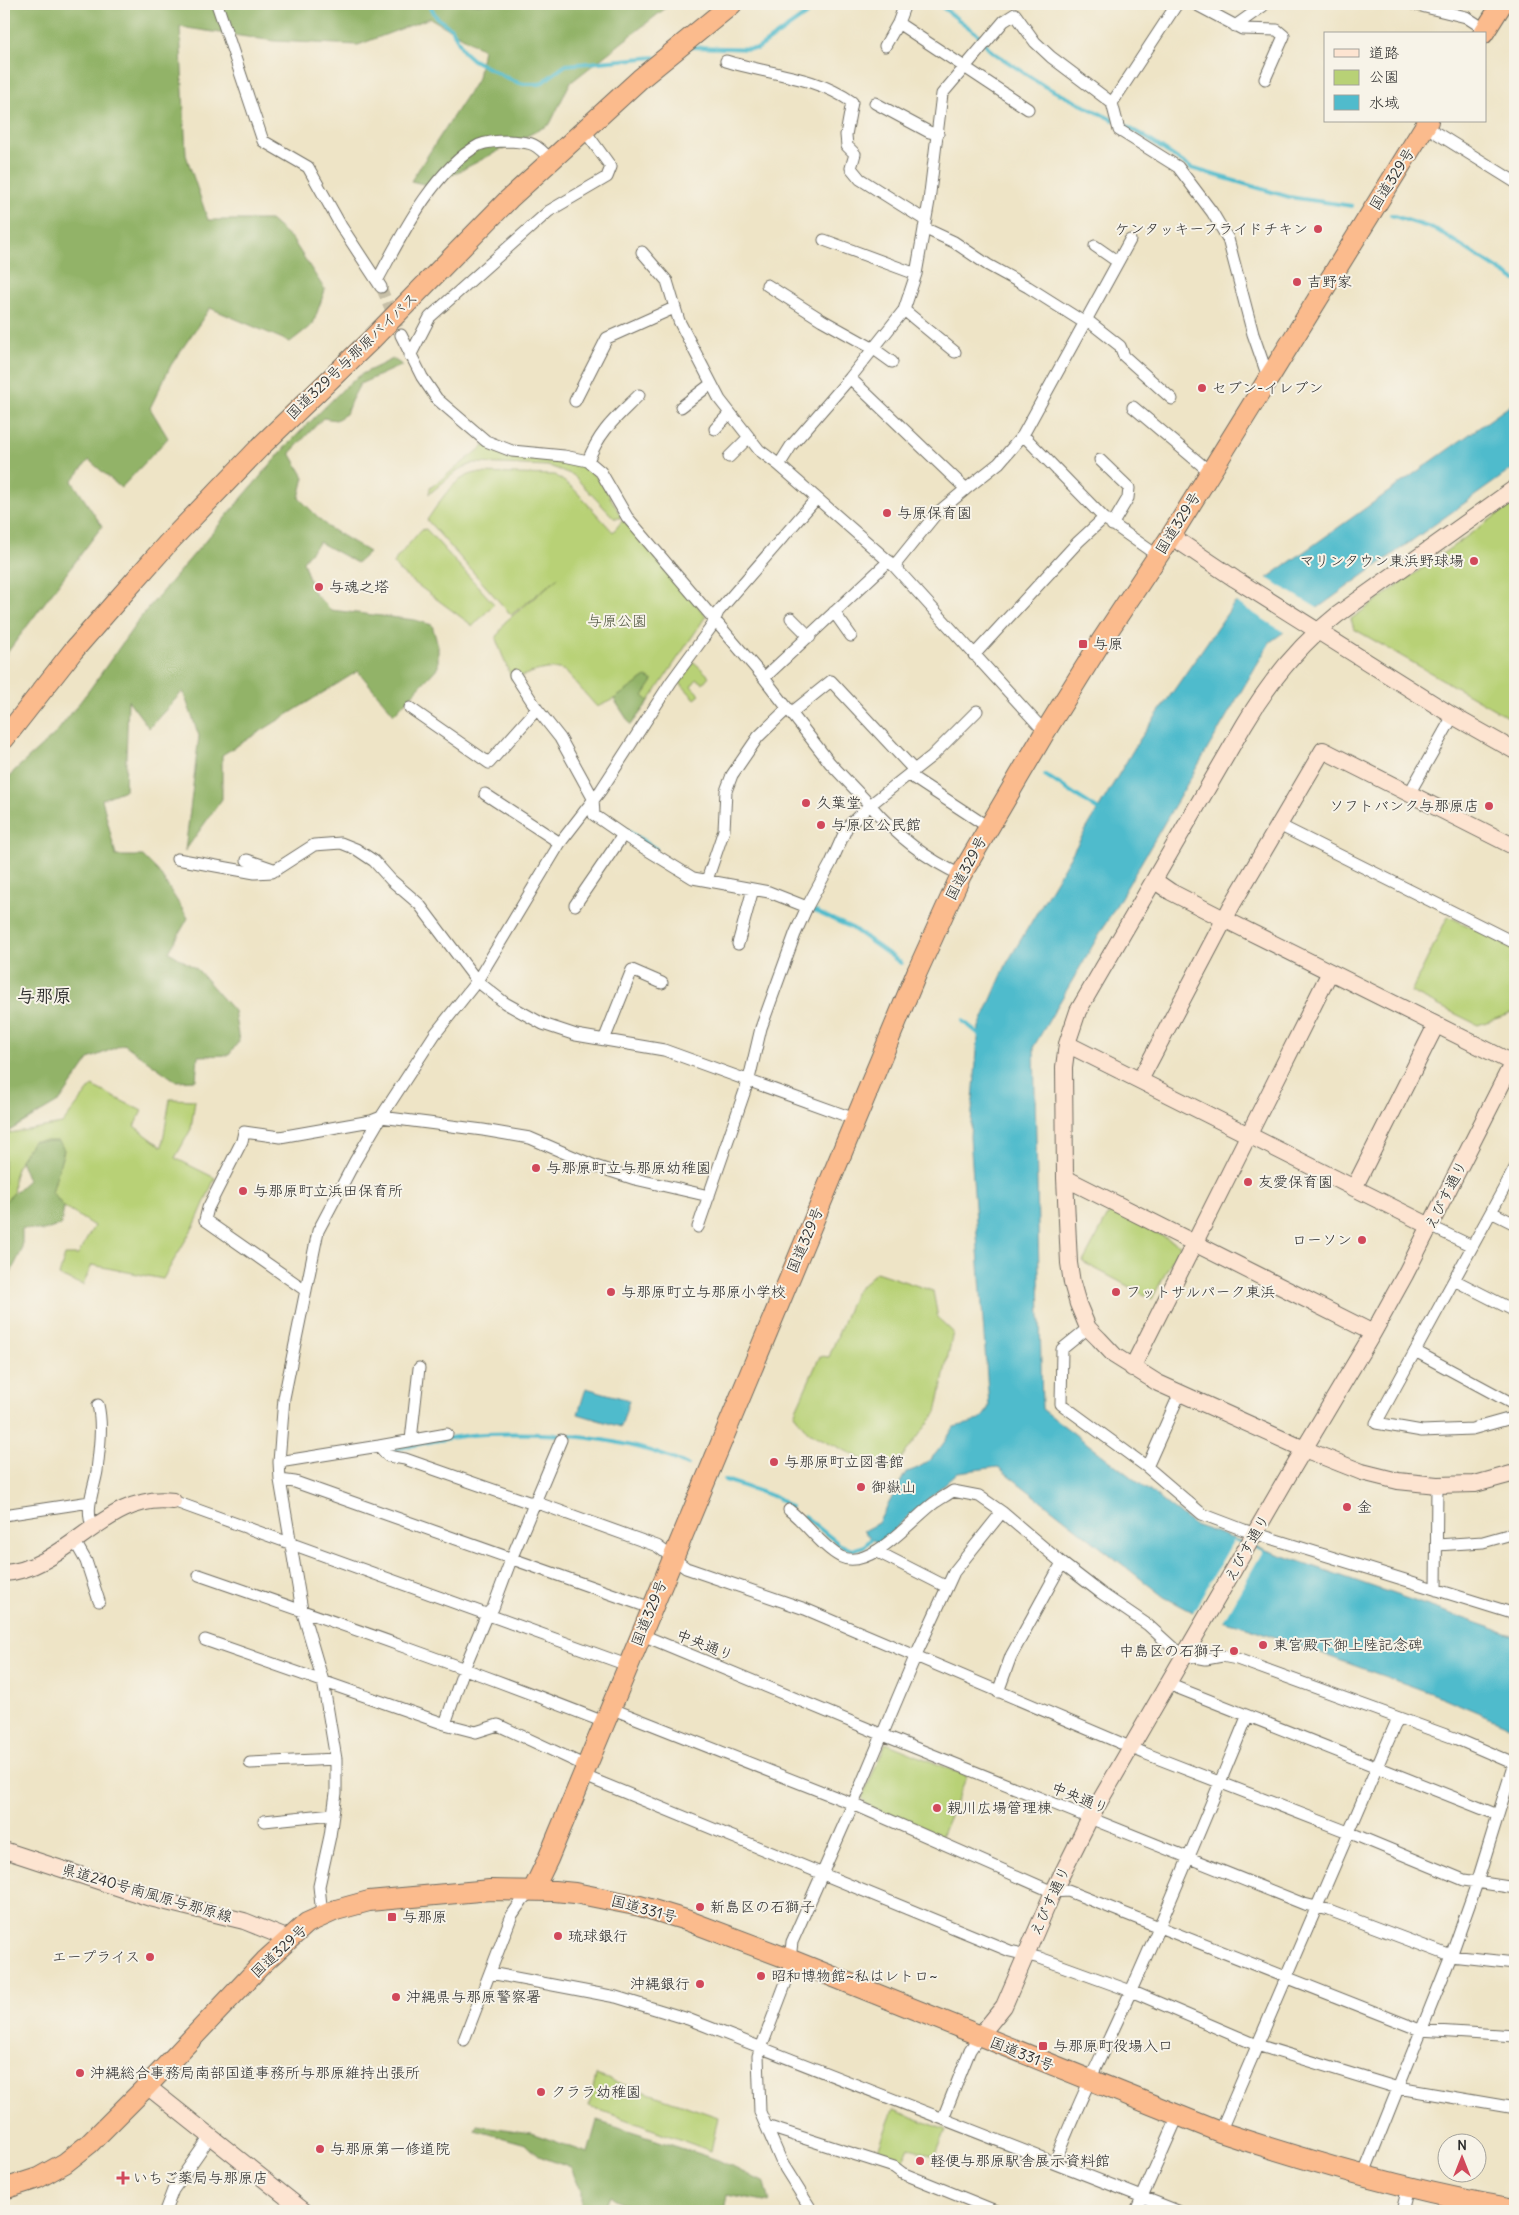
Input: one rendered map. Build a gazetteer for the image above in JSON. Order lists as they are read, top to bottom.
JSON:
{
  "streets": {
    "highway": ["国道329号", "国道329号与那原バイパス", "国道331号"],
    "street": ["えびす通り", "中央通り", "県道240号南風原与那原線"]
  },
  "crossings": [
    ["国道329号", "中央通り"],
    ["国道329号", "県道240号南風原与那原線"],
    ["国道329号", "国道331号"],
    ["えびす通り", "中央通り"],
    ["えびす通り", "国道331号"]
  ],
  "districts": ["与那原"],
  "parks": ["与原公園"],
  "places": {
    "other": [
      "ケンタッキーフライドチキン",
      "吉野家",
      "セブン-イレブン",
      "与原保育園",
      "マリンタウン東浜野球場",
      "与魂之塔",
      "久葉堂",
      "ソフトバンク与那原店",
      "与原区公民館",
      "与那原町立与那原幼稚園",
      "友愛保育園",
      "与那原町立浜田保育所",
      "ローソン",
      "与那原町立与那原小学校",
      "フットサルパーク東浜",
      "与那原町立図書館",
      "御嶽山",
      "金",
      "東宮殿下御上陸記念碑",
      "中島区の石獅子",
      "親川広場管理棟",
      "新島区の石獅子",
      "琉球銀行",
      "エープライス",
      "昭和博物館~私はレトロ~",
      "沖縄銀行",
      "沖縄県与那原警察署",
      "沖縄総合事務局南部国道事務所与那原維持出張所",
      "クララ幼稚園",
      "与那原第一修道院",
      "軽便与那原駅舎展示資料館"
    ],
    "transit": ["与原", "与那原", "与那原町役場入口"],
    "health": ["いちご薬局与那原店"]
  },
  "legend": ["道路", "公園", "水域"],
  "north": "top"
}
